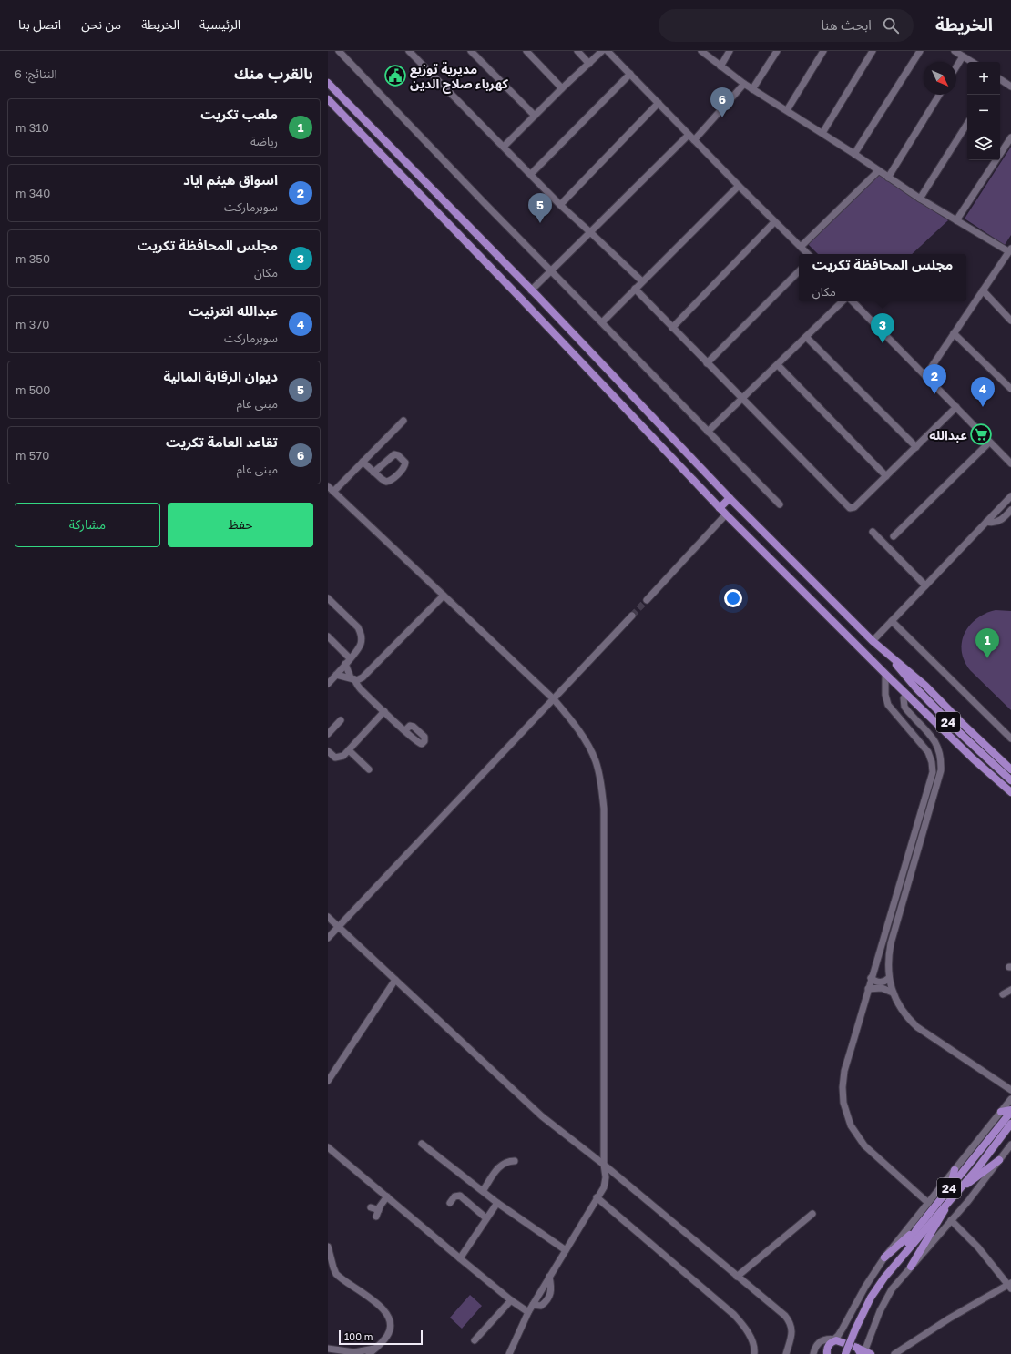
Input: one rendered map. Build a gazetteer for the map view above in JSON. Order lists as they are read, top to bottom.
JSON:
{
  "streets": {
    "main road": ["24"]
  },
  "places": {
    "public building": ["مديرية توزيع كهرباء صلاح الدين"],
    "supermarket": ["عبدالله"]
  },
  "scale_bar": "100 m",
  "north": "bottom right",
  "page": {
    "header": "الخريطة",
    "search": "ابحث هنا",
    "nav": [
      "الرئيسية",
      "الخريطة",
      "من نحن",
      "اتصل بنا"
    ],
    "heading": ["بالقرب منك", "النتائج: 6"],
    "map_buttons": ["+", "−"],
    "pins": [
      "6",
      "5",
      "3",
      "2",
      "4",
      "1"
    ],
    "list": [
      {
        "mark": "1",
        "name": "ملعب تكريت",
        "note": "رياضة",
        "value": "310 m"
      },
      {
        "mark": "2",
        "name": "اسواق هيثم اياد",
        "note": "سوبرماركت",
        "value": "340 m"
      },
      {
        "mark": "3",
        "name": "مجلس المحافظة تكريت",
        "note": "مكان",
        "value": "350 m"
      },
      {
        "mark": "4",
        "name": "عبدالله انترنيت",
        "note": "سوبرماركت",
        "value": "370 m"
      },
      {
        "mark": "5",
        "name": "ديوان الرقابة المالية",
        "note": "مبنى عام",
        "value": "500 m"
      },
      {
        "mark": "6",
        "name": "تقاعد العامة تكريت",
        "note": "مبنى عام",
        "value": "570 m"
      }
    ],
    "popup": ["مجلس المحافظة تكريت", "مكان"],
    "buttons": ["حفظ", "مشاركة"],
    "scale": "100 m"
  }
}
